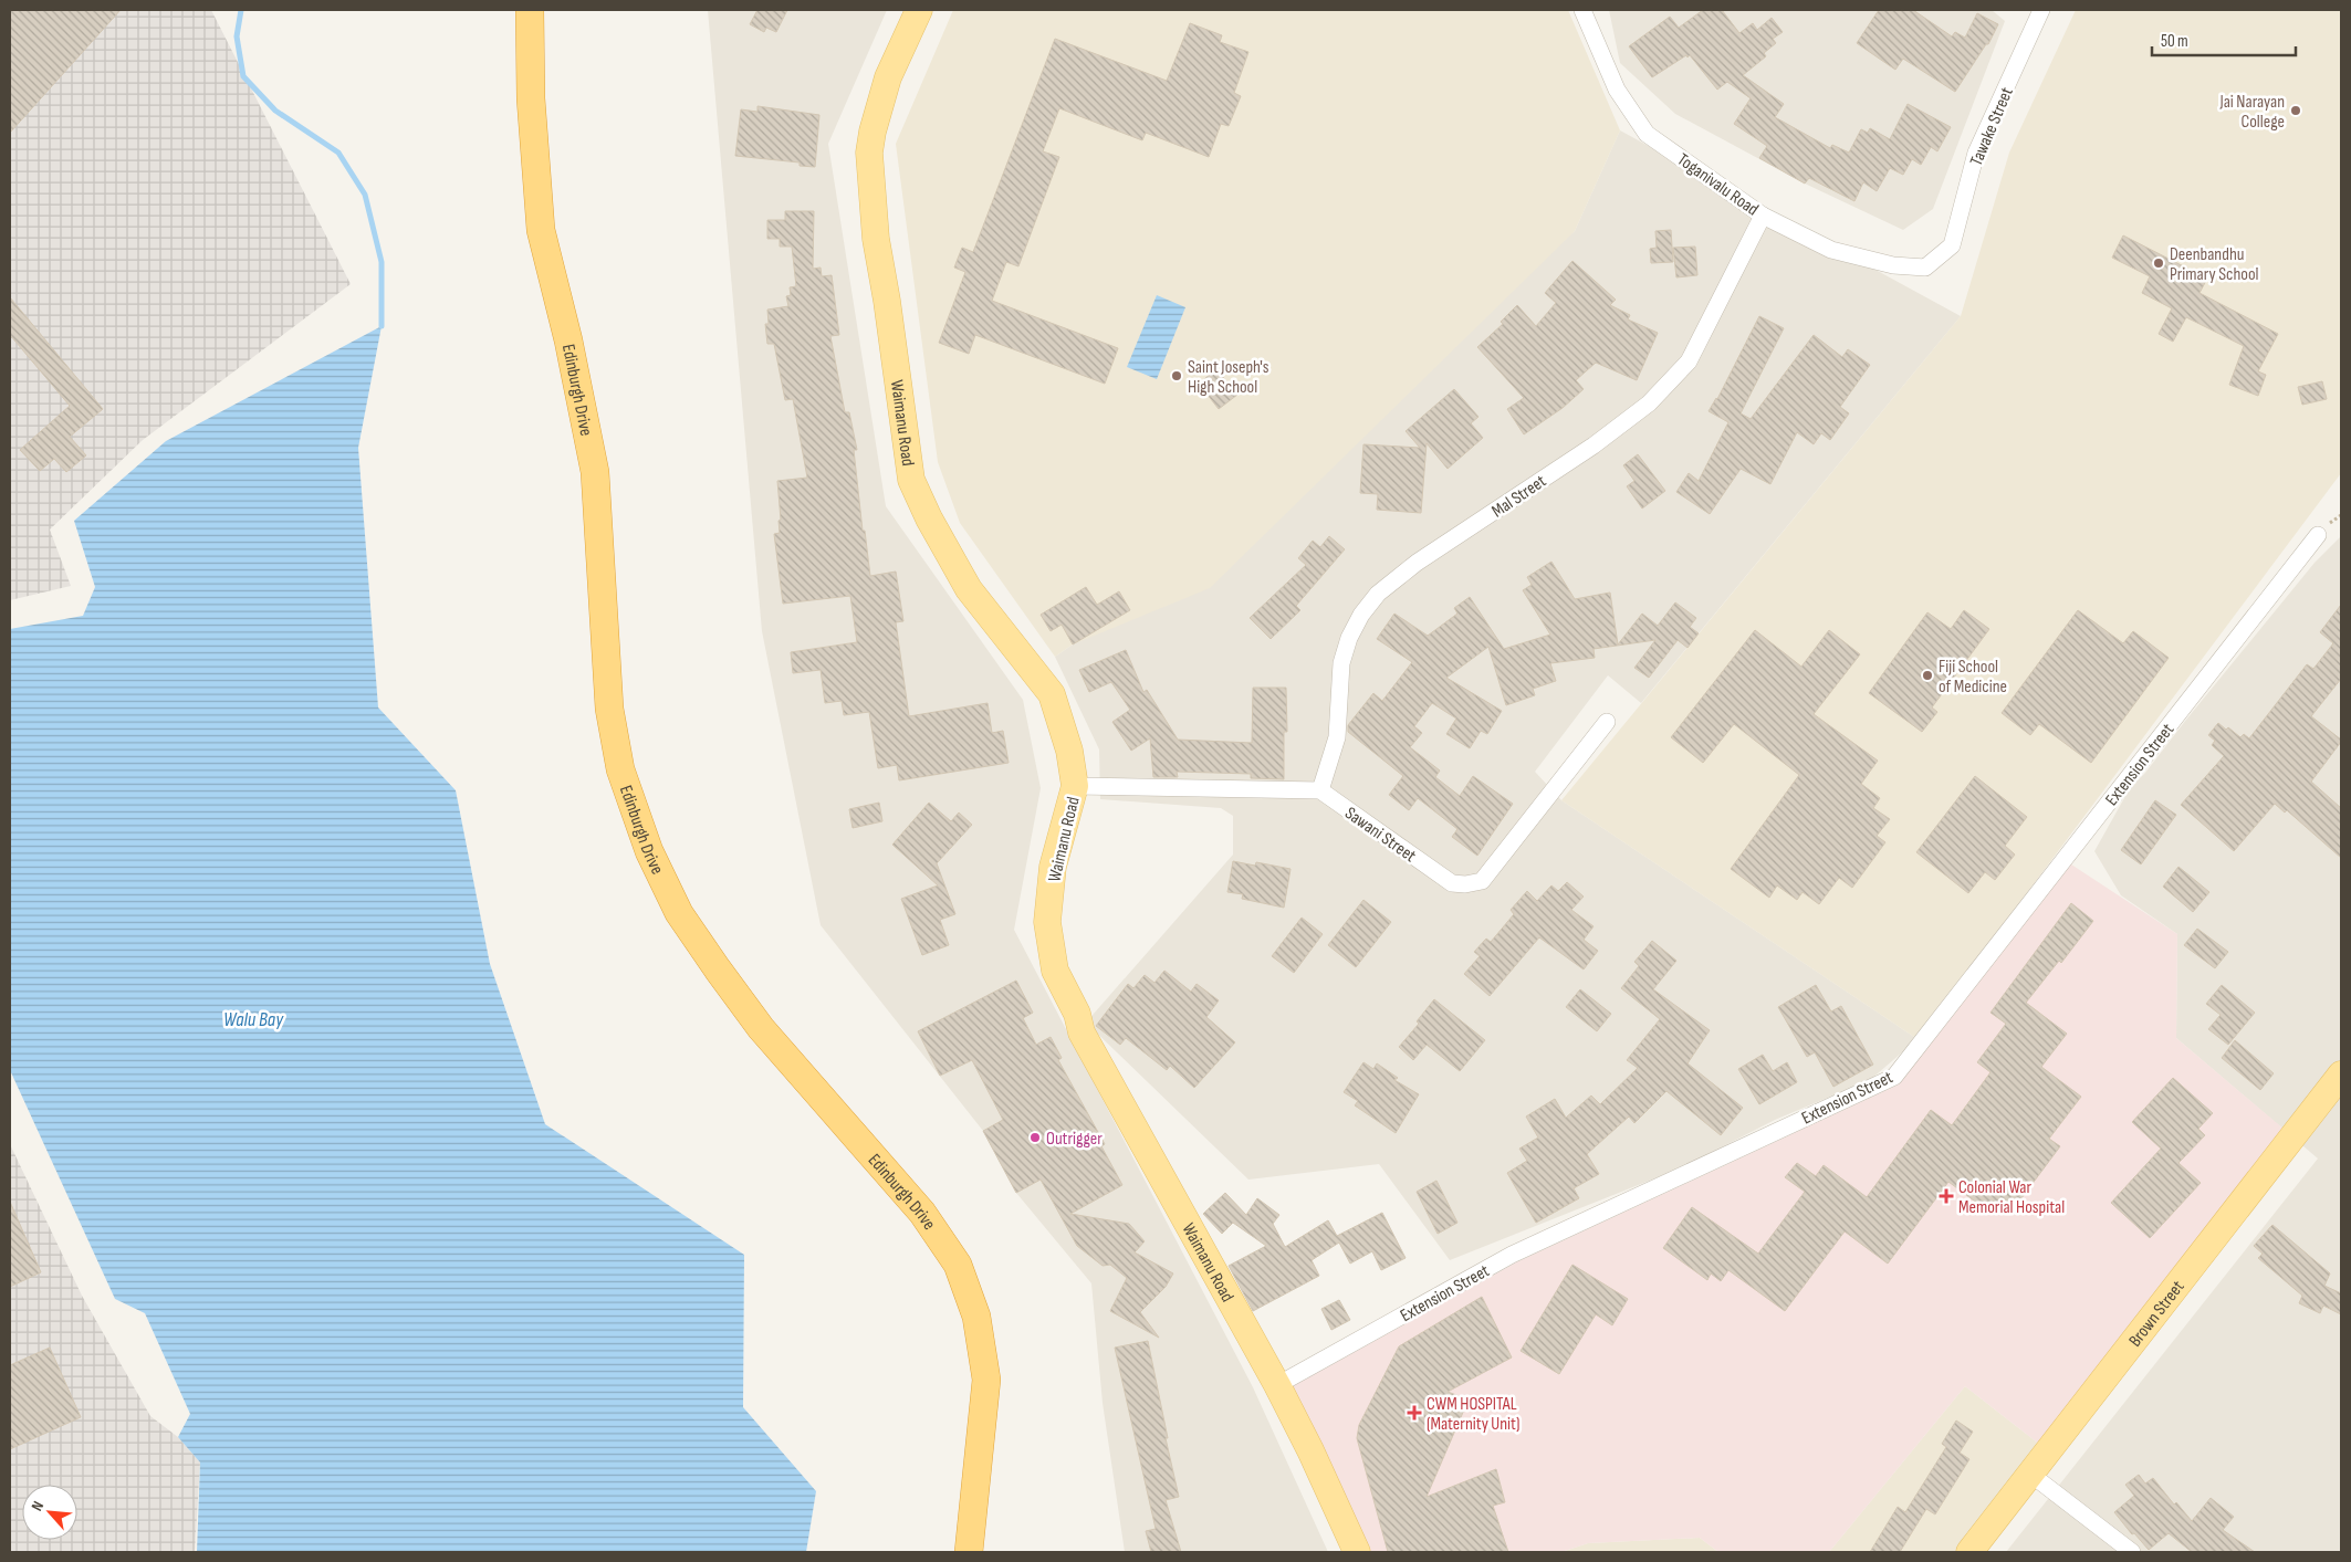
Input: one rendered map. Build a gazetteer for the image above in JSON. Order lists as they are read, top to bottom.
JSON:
{
  "streets": {
    "highway": ["Edinburgh Drive"],
    "main road": ["Waimanu Road", "Brown Street"],
    "street": [
      "Tawake Street",
      "Toganivalu Road",
      "Mal Street",
      "Extension Street",
      "Sawani Street"
    ]
  },
  "crossings": [
    ["Tawake Street", "Toganivalu Road"],
    ["Toganivalu Road", "Mal Street"],
    ["Waimanu Road", "Extension Street"],
    ["Mal Street", "Sawani Street"]
  ],
  "water": ["Walu Bay"],
  "places": {
    "other": [
      "Jai Narayan College",
      "Deenbandhu Primary School",
      "Saint Joseph's High School",
      "Fiji School of Medicine",
      "Outrigger"
    ],
    "health": ["Colonial War Memorial Hospital", "CWM HOSPITAL (Maternity Unit)"]
  },
  "scale_bar": "50 m",
  "north": "top left"
}
